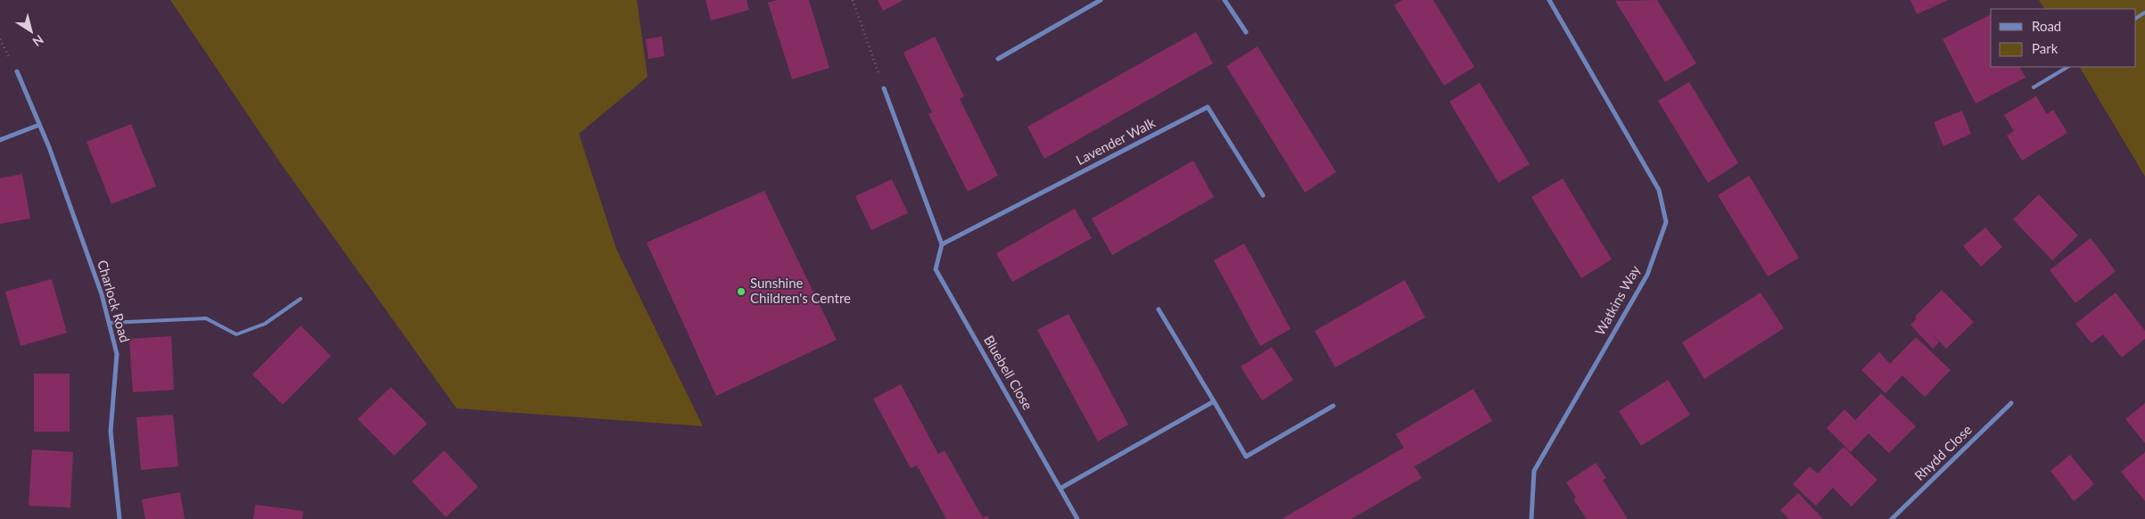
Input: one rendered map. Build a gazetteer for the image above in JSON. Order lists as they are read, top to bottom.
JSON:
{
  "streets": {
    "street": [
      "Lavender Walk",
      "Watkins Way",
      "Charlock Road",
      "Bluebell Close",
      "Rhydd Close"
    ]
  },
  "crossings": [
    ["Lavender Walk", "Bluebell Close"]
  ],
  "places": ["Sunshine Children's Centre"],
  "legend": ["Road", "Park"],
  "north": "bottom right"
}
